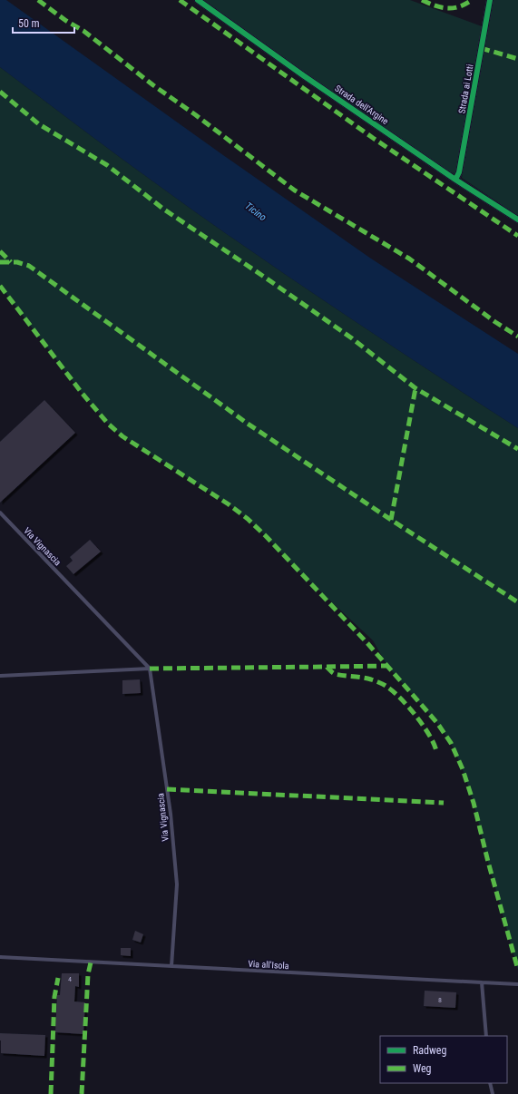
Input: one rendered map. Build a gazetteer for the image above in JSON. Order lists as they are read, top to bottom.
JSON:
{
  "streets": {
    "street": ["Strada ai Lotti", "Strada dell'Argine"],
    "lane": ["Via Vignascia", "Via all'Isola"]
  },
  "crossings": [
    ["Strada ai Lotti", "Strada dell'Argine"],
    ["Via Vignascia", "Via all'Isola"]
  ],
  "water": ["Ticino"],
  "house_numbers": ["4", "8"],
  "legend": ["Radweg", "Weg"],
  "scale_bar": "50 m"
}
